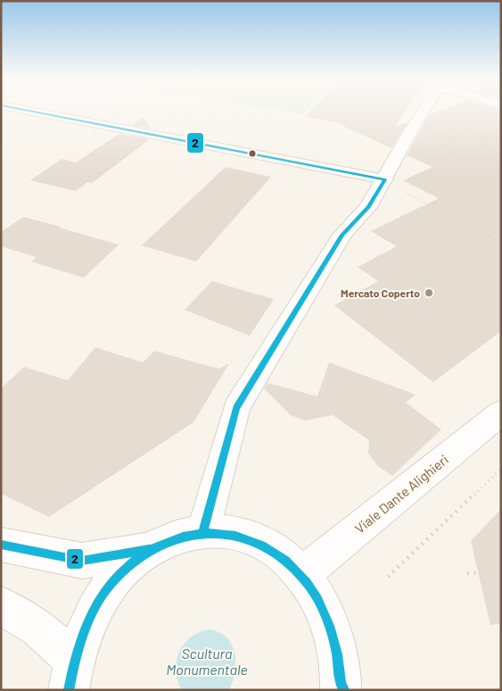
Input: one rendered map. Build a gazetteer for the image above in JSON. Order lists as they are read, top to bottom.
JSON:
{
  "streets": {
    "main road": ["Viale Dante Alighieri"]
  },
  "water": ["Scultura Monumentale"],
  "places": ["Mercato Coperto"],
  "lines": ["transit line 2"]
}
